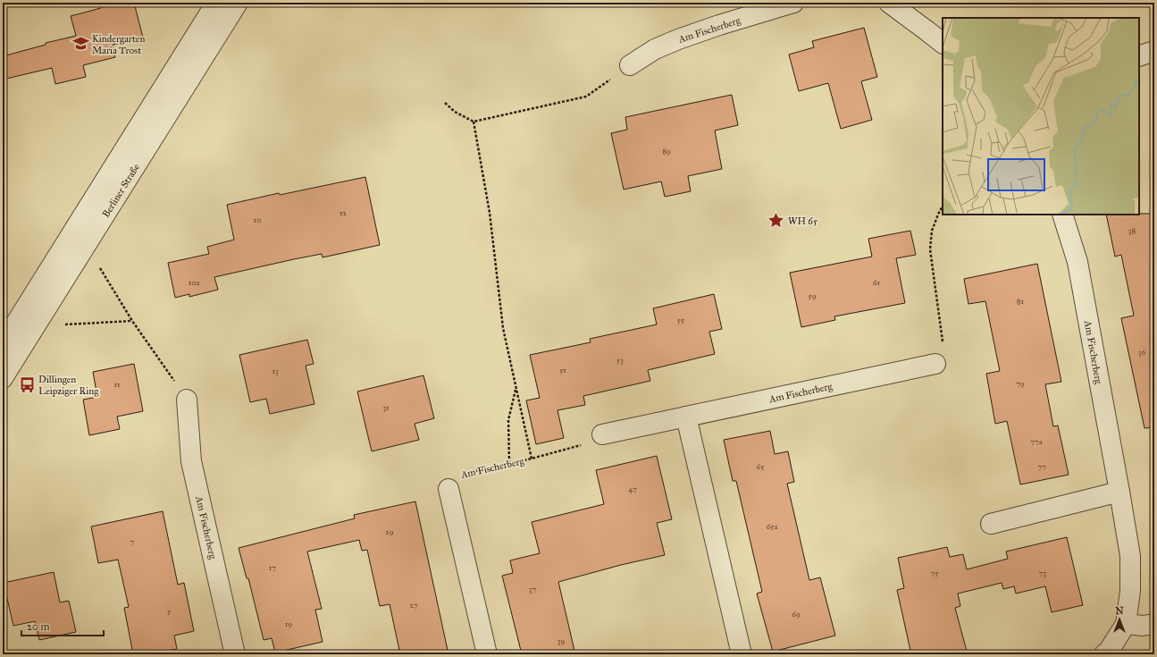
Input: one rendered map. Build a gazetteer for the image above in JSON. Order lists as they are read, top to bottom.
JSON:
{
  "streets": {
    "street": ["Am Fischerberg", "Berliner Straße"]
  },
  "places": {
    "school or university": ["Kindergarten Maria Trost"],
    "place": ["WH 65"],
    "bus stop": ["Dillingen Leipziger Ring"]
  },
  "house_numbers": [
    "89",
    "12",
    "10",
    "38",
    "10a",
    "61",
    "59",
    "81",
    "55",
    "36",
    "53",
    "51",
    "13",
    "79",
    "11",
    "31",
    "77a",
    "65",
    "77",
    "47",
    "65a",
    "29",
    "7",
    "17",
    "75",
    "73",
    "37",
    "27",
    "5",
    "69",
    "19",
    "39"
  ],
  "scale_bar": "20 m",
  "north": "top"
}
